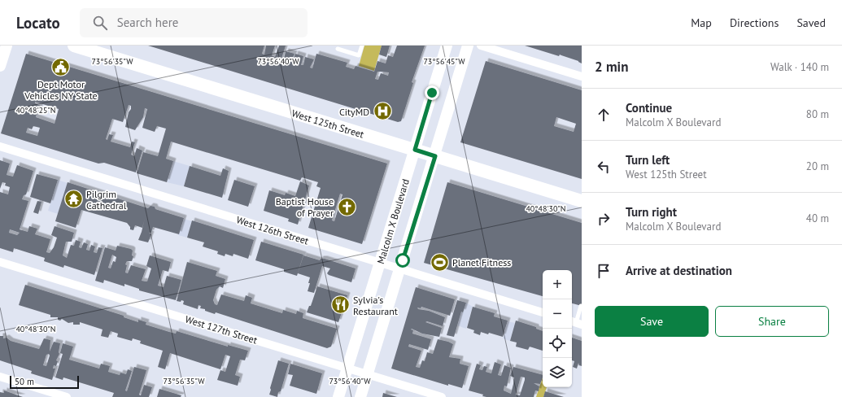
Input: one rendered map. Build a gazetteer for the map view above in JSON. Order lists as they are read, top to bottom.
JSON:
{
  "streets": {
    "main road": ["West 125th Street", "Malcolm X Boulevard"],
    "street": ["West 126th Street", "West 127th Street"]
  },
  "crossings": [
    ["West 125th Street", "Malcolm X Boulevard"],
    ["Malcolm X Boulevard", "West 126th Street"],
    ["Malcolm X Boulevard", "West 127th Street"]
  ],
  "places": {
    "public building": ["Dept Motor Vehicles NY State"],
    "hospital": ["CityMD"],
    "temple": ["Pilgrim Cathedral"],
    "church": ["Baptist House of Prayer"],
    "sports": ["Planet Fitness"],
    "restaurant": ["Sylvia's Restaurant"]
  },
  "scale_bar": "50 m",
  "page": {
    "header": "Locato",
    "search": "Search here",
    "nav": ["Map", "Directions", "Saved"],
    "heading": ["2 min", "Walk · 140 m"],
    "list": [
      ["Continue", "Malcolm X Boulevard", "80 m"],
      ["Turn left", "West 125th Street", "20 m"],
      ["Turn right", "Malcolm X Boulevard", "40 m"],
      "Arrive at destination"
    ],
    "map_buttons": ["+", "−"],
    "buttons": ["Save", "Share"],
    "scale": "50 m"
  },
  "coordinates": [
    "73°56'35\"W",
    "73°56'40\"W",
    "73°56'45\"W",
    "40°48'25\"N",
    "40°48'30\"N"
  ]
}
